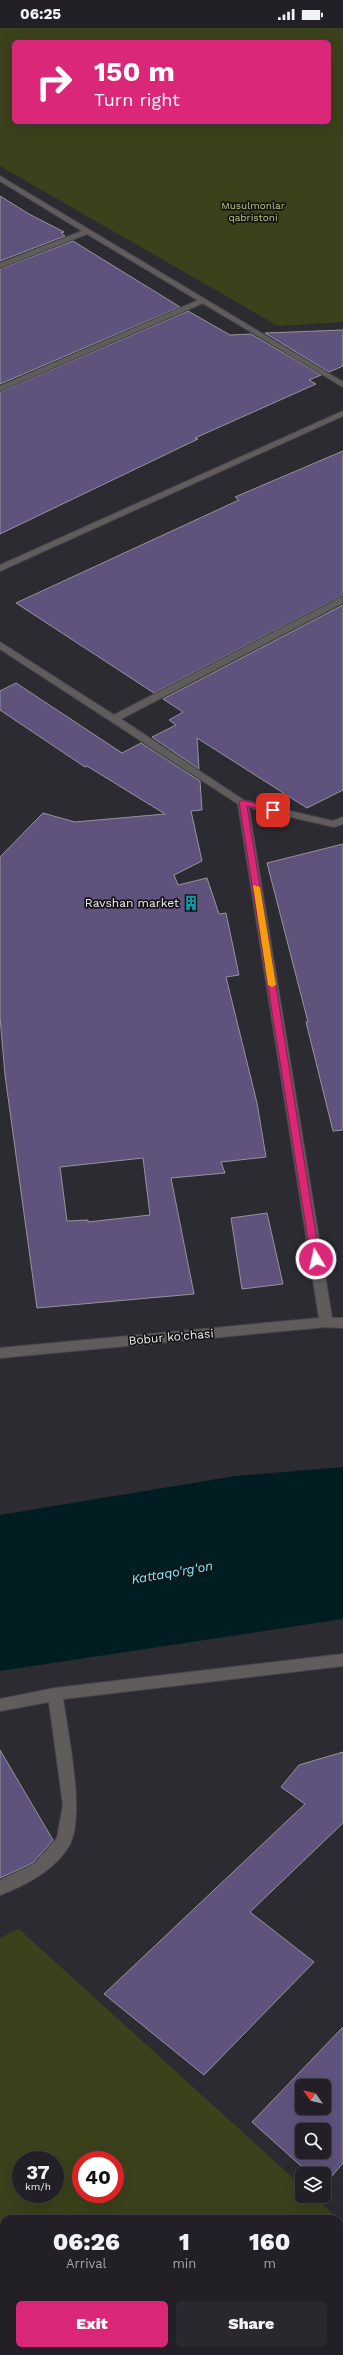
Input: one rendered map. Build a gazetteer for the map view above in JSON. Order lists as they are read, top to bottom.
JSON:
{
  "streets": {
    "street": ["Bobur ko'chasi"]
  },
  "water": ["Kattaqo'rg'on"],
  "parks": ["Musulmonlar qabristoni"],
  "places": {
    "building": ["Ravshan market"]
  },
  "north": "top left",
  "page": {
    "status": "06:25",
    "turn": ["150 m", "Turn right"],
    "speed": "37 km/h",
    "limit": "40",
    "eta": [
      "06:26",
      "Arrival",
      "1",
      "min",
      "160",
      "m"
    ],
    "buttons": ["Exit", "Share"]
  }
}
